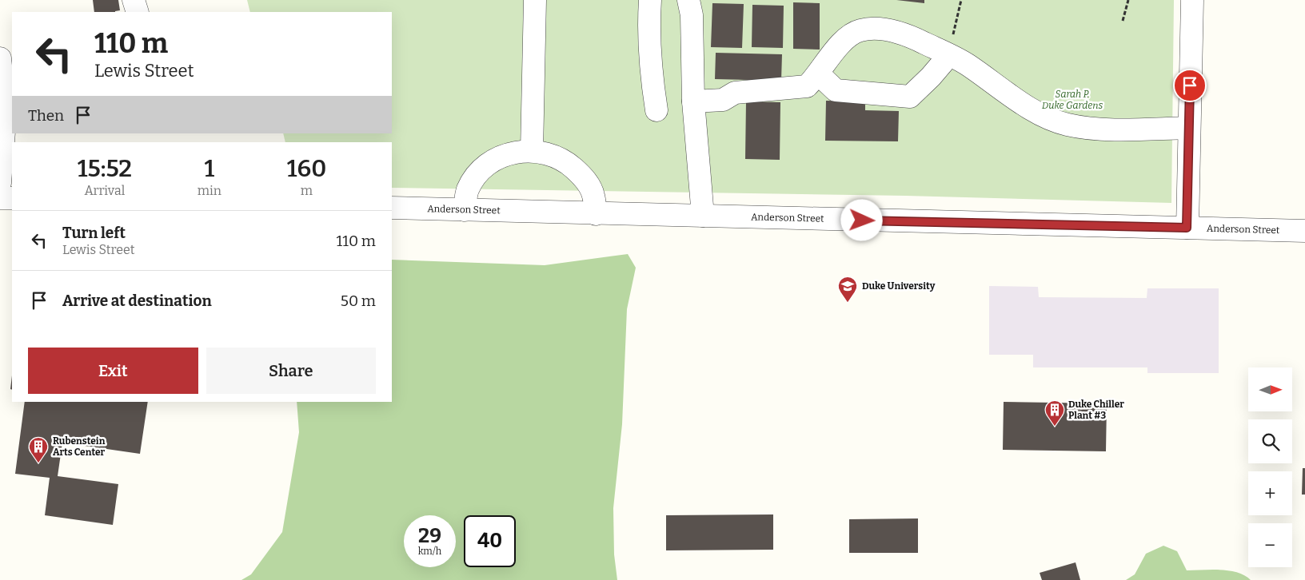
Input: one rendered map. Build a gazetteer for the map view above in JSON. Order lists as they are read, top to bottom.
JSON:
{
  "streets": {
    "street": ["Anderson Street"]
  },
  "parks": ["Sarah P. Duke Gardens"],
  "places": {
    "school or university": ["Duke University"],
    "building": ["Duke Chiller Plant #3", "Rubenstein Arts Center"]
  },
  "north": "right",
  "page": {
    "turn": ["110 m", "Lewis Street"],
    "then": "Then",
    "eta": [
      "15:52",
      "Arrival",
      "1",
      "min",
      "160",
      "m"
    ],
    "list": [
      {
        "name": "Turn left",
        "note": "Lewis Street",
        "value": "110 m"
      },
      {
        "name": "Arrive at destination",
        "value": "50 m"
      }
    ],
    "buttons": ["Exit", "Share"],
    "map_buttons": ["+", "−"],
    "speed": "29 km/h",
    "limit": "40"
  }
}
